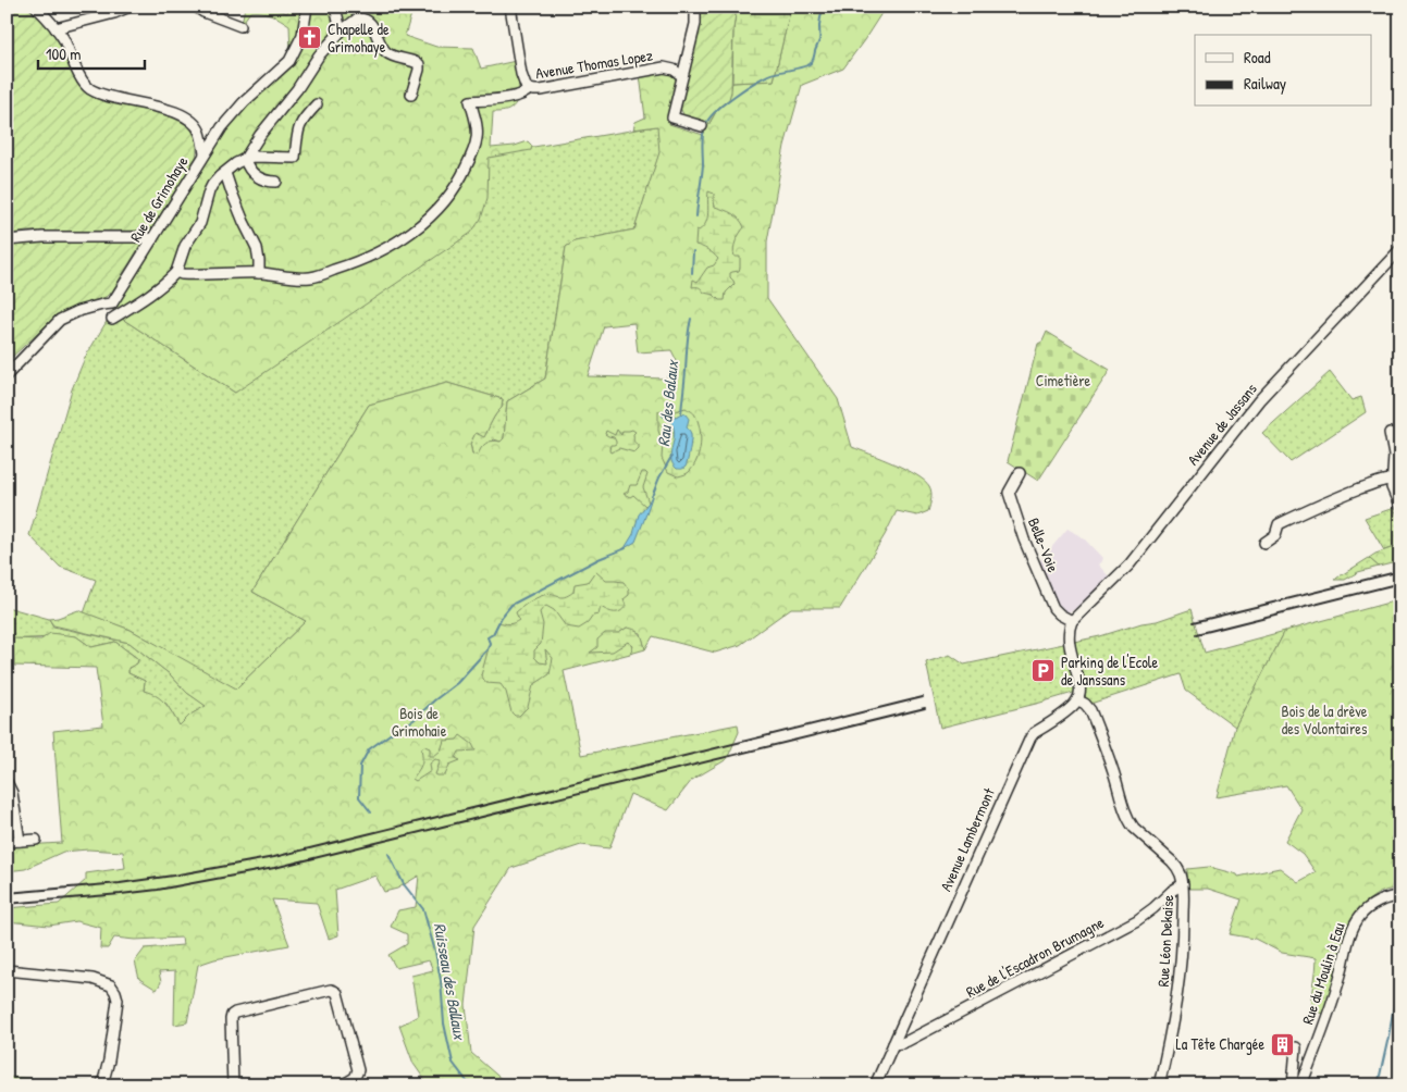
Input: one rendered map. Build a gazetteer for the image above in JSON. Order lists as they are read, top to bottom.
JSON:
{
  "streets": {
    "street": [
      "Avenue Thomas Lopez",
      "Rue de Grimohaye",
      "Avenue de Jassans",
      "Belle-Voie",
      "Avenue Lambermont",
      "Rue Léon Dekaise",
      "Rue de l'Escadron Brumagne",
      "Rue du Moulin à Eau"
    ]
  },
  "crossings": [
    ["Avenue de Jassans", "Belle-Voie"],
    ["Avenue Lambermont", "Rue Léon Dekaise"],
    ["Avenue Lambermont", "Rue de l'Escadron Brumagne"],
    ["Rue Léon Dekaise", "Rue de l'Escadron Brumagne"]
  ],
  "water": ["Rau des Balaux", "Ruisseau des Ballaux"],
  "parks": ["Cimetière", "Bois de la drève des Volontaires", "Bois de Grimohaie"],
  "places": {
    "church": ["Chapelle de Grimohaye"],
    "parking": ["Parking de l'Ecole de Janssans"],
    "building": ["La Tête Chargée"]
  },
  "legend": ["Road", "Railway"],
  "scale_bar": "100 m"
}
